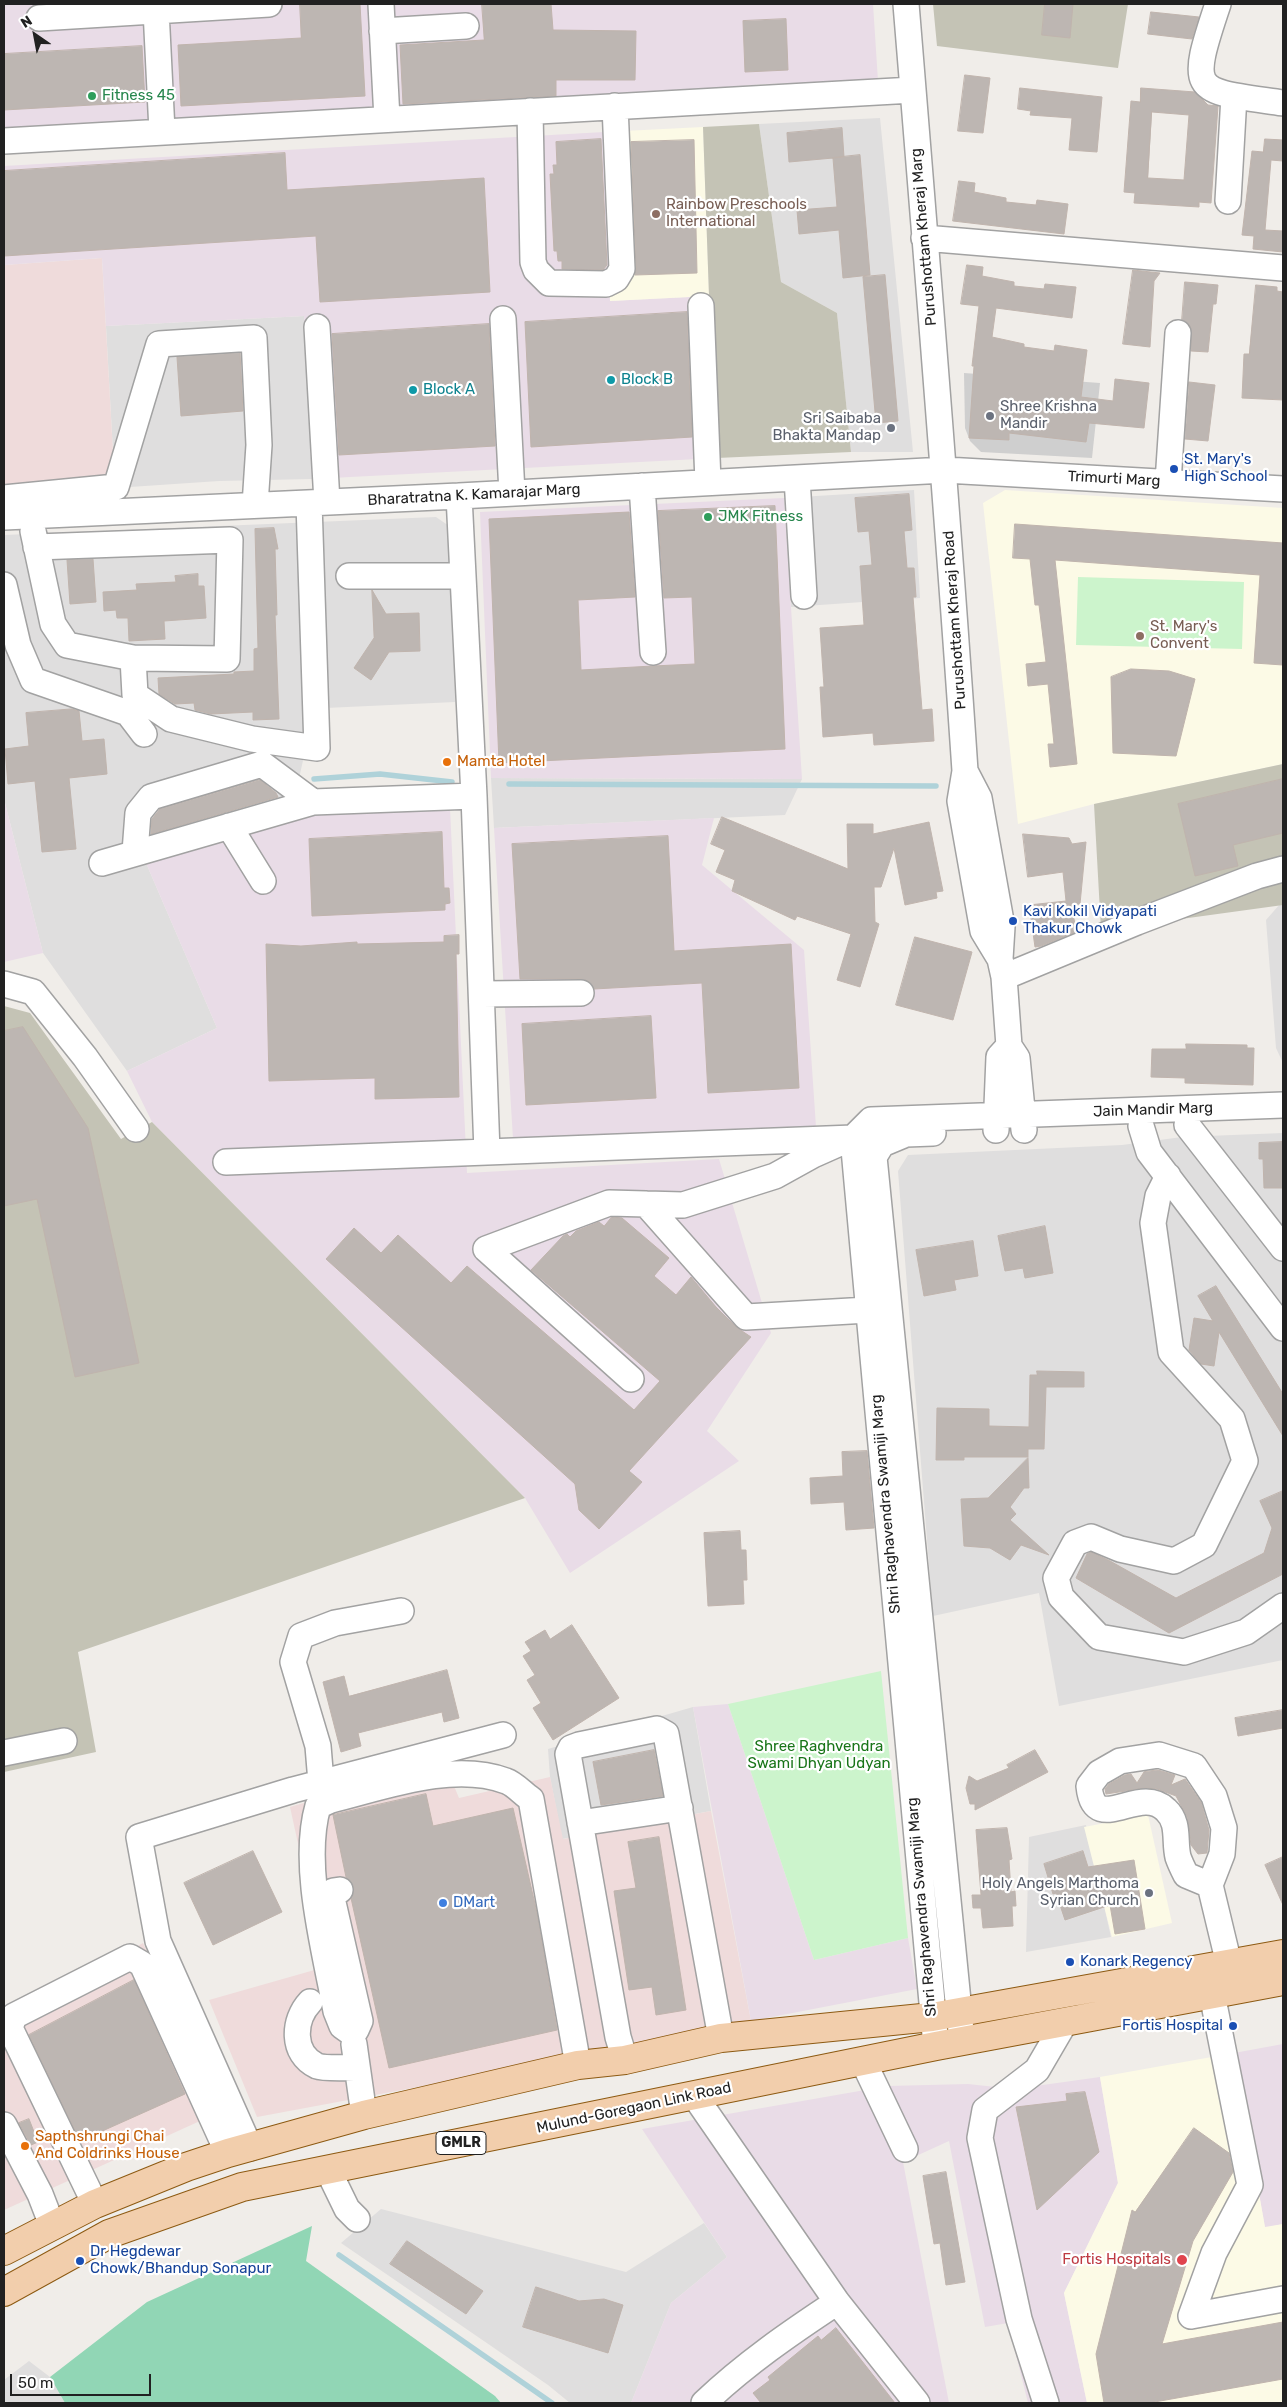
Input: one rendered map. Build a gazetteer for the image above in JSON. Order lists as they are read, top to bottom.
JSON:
{
  "streets": {
    "main road": ["Mulund-Goregaon Link Road", "GMLR"],
    "street": [
      "Purushottam Kheraj Marg",
      "Trimurti Marg",
      "Bharatratna K. Kamarajar Marg",
      "Purushottam Kheraj Road",
      "Jain Mandir Marg",
      "Shri Raghavendra Swamiji Marg"
    ]
  },
  "crossings": [
    ["Purushottam Kheraj Marg", "Trimurti Marg"],
    ["Purushottam Kheraj Marg", "Bharatratna K. Kamarajar Marg"],
    ["Purushottam Kheraj Marg", "Purushottam Kheraj Road"],
    ["Trimurti Marg", "Bharatratna K. Kamarajar Marg"],
    ["Trimurti Marg", "Purushottam Kheraj Road"],
    ["Bharatratna K. Kamarajar Marg", "Purushottam Kheraj Road"],
    ["Purushottam Kheraj Road", "Jain Mandir Marg"],
    ["Shri Raghavendra Swamiji Marg", "Mulund-Goregaon Link Road"]
  ],
  "parks": ["Shree Raghvendra Swami Dhyan Udyan"],
  "places": [
    "Fitness 45",
    "Rainbow Preschools International",
    "Block B",
    "Block A",
    "Shree Krishna Mandir",
    "Sri Saibaba Bhakta Mandap",
    "St. Mary's High School",
    "JMK Fitness",
    "St. Mary's Convent",
    "Mamta Hotel",
    "Kavi Kokil Vidyapati Thakur Chowk",
    "Holy Angels Marthoma Syrian Church",
    "DMart",
    "Konark Regency",
    "Fortis Hospital",
    "Sapthshrungi Chai And Coldrinks House",
    "Fortis Hospitals",
    "Dr Hegdewar Chowk/Bhandup Sonapur"
  ],
  "scale_bar": "50 m",
  "north": "top left"
}
